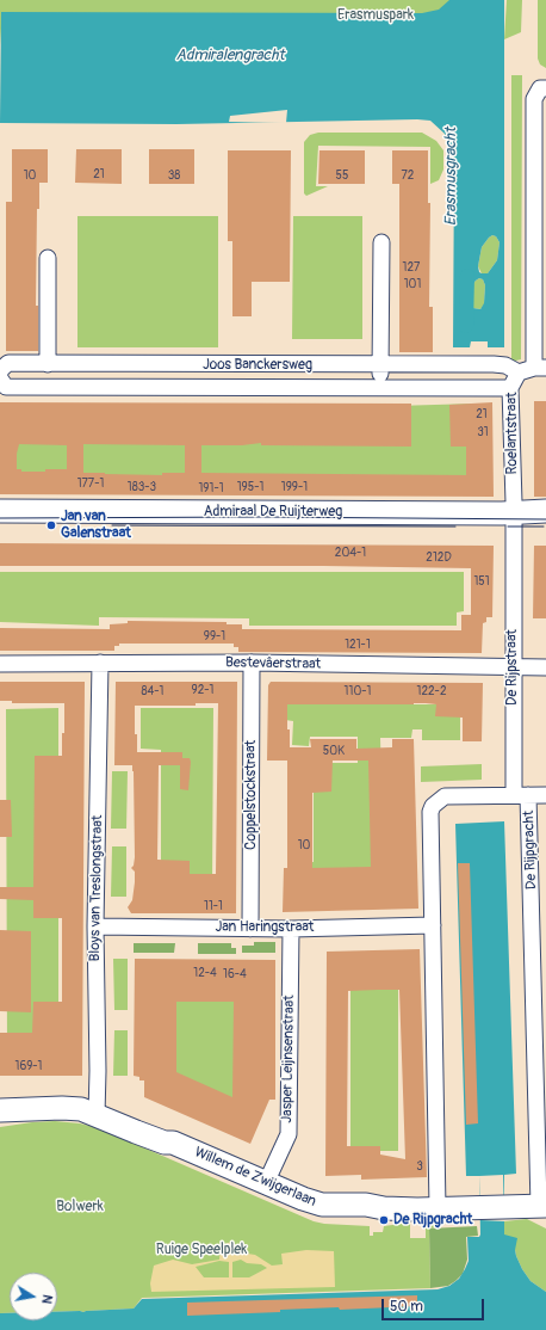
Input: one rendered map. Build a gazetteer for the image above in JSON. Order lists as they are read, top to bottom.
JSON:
{
  "streets": {
    "street": [
      "Joos Banckersweg",
      "Roelantstraat",
      "Admiraal De Ruijterweg",
      "Bestevâerstraat",
      "De Rijpstraat",
      "Coppelstockstraat",
      "De Rijpgracht",
      "Bloys van Treslongstraat",
      "Jan Haringstraat",
      "Jasper Leijnsenstraat",
      "Willem de Zwijgerlaan"
    ]
  },
  "crossings": [
    ["Joos Banckersweg", "Roelantstraat"],
    ["Roelantstraat", "Admiraal De Ruijterweg"],
    ["Roelantstraat", "De Rijpstraat"],
    ["Admiraal De Ruijterweg", "De Rijpstraat"],
    ["Bestevâerstraat", "De Rijpstraat"],
    ["Bestevâerstraat", "Coppelstockstraat"],
    ["Bestevâerstraat", "Bloys van Treslongstraat"],
    ["De Rijpstraat", "De Rijpgracht"],
    ["Coppelstockstraat", "Jan Haringstraat"],
    ["De Rijpgracht", "Jan Haringstraat"],
    ["De Rijpgracht", "Willem de Zwijgerlaan"],
    ["Bloys van Treslongstraat", "Jan Haringstraat"],
    ["Bloys van Treslongstraat", "Willem de Zwijgerlaan"],
    ["Jan Haringstraat", "Jasper Leijnsenstraat"],
    ["Jasper Leijnsenstraat", "Willem de Zwijgerlaan"]
  ],
  "water": ["Admiralengracht", "Erasmusgracht"],
  "parks": ["Erasmuspark", "Bolwerk", "Ruige Speelplek"],
  "places": ["Jan van Galenstraat", "De Rijpgracht"],
  "house_numbers": [
    "21",
    "10",
    "38",
    "55",
    "72",
    "127",
    "101",
    "21",
    "31",
    "177-1",
    "183-3",
    "195-1",
    "199-1",
    "191-1",
    "204-1",
    "212D",
    "151",
    "99-1",
    "121-1",
    "92-1",
    "84-1",
    "110-1",
    "122-2",
    "50K",
    "10",
    "11-1",
    "12-4",
    "16-4",
    "169-1",
    "3"
  ],
  "scale_bar": "50 m",
  "north": "right"
}
